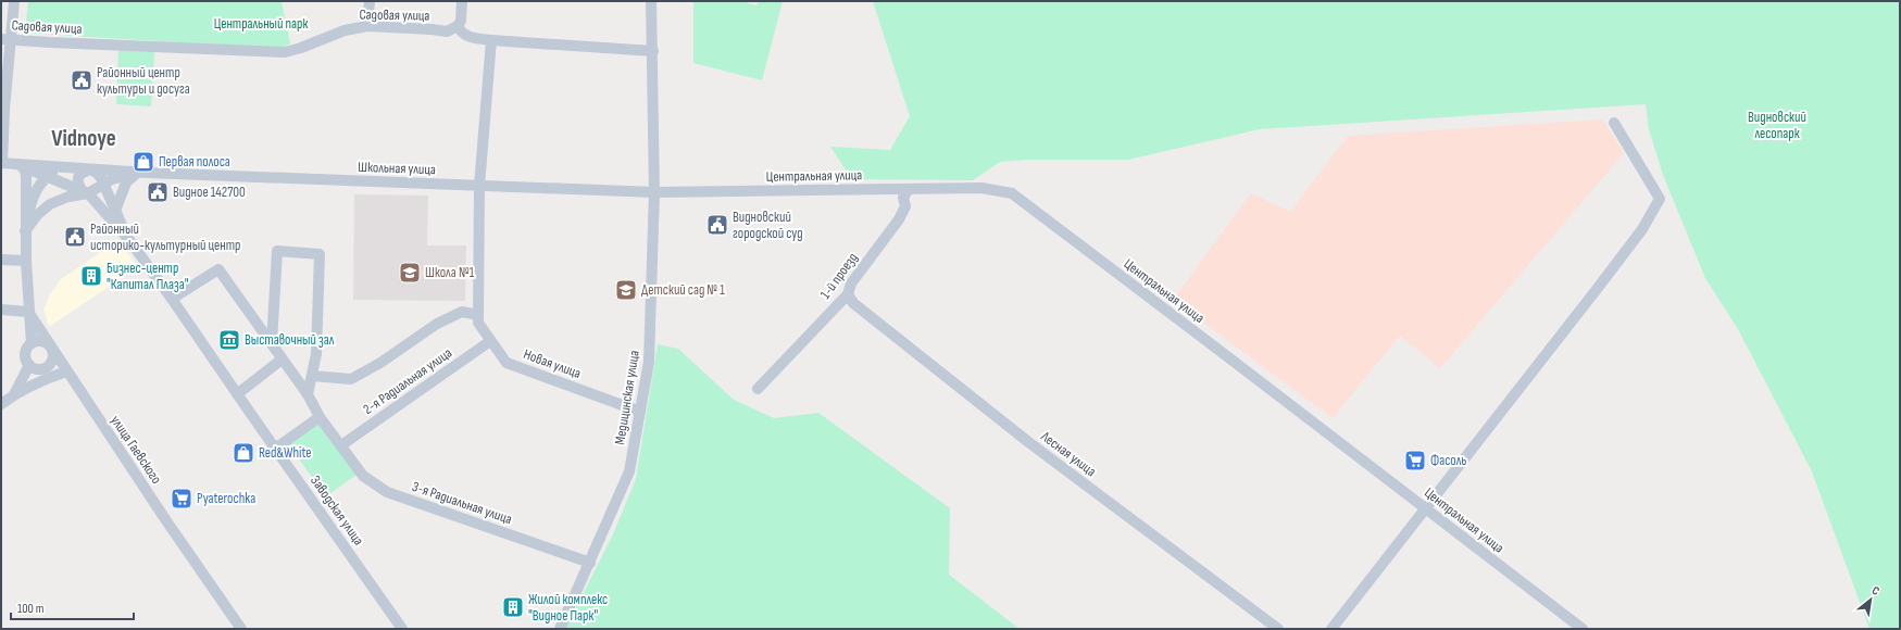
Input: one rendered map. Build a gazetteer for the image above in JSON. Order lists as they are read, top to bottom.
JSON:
{
  "streets": {
    "street": [
      "Садовая улица",
      "Школьная улица",
      "Центральная улица",
      "1-й проезд",
      "Новая улица",
      "2-я Радиальная улица",
      "Медицинская улица",
      "улица Гаевского",
      "Лесная улица",
      "3-я Радиальная улица",
      "Заводская улица"
    ]
  },
  "crossings": [
    ["Школьная улица", "Центральная улица"],
    ["Школьная улица", "Новая улица"],
    ["Школьная улица", "Медицинская улица"],
    ["Центральная улица", "1-й проезд"],
    ["Центральная улица", "Медицинская улица"],
    ["1-й проезд", "Лесная улица"],
    ["Новая улица", "2-я Радиальная улица"],
    ["Новая улица", "Медицинская улица"],
    ["2-я Радиальная улица", "3-я Радиальная улица"],
    ["Медицинская улица", "3-я Радиальная улица"],
    ["3-я Радиальная улица", "Заводская улица"]
  ],
  "districts": ["Vidnoye"],
  "parks": ["Центральный парк", "Видновский лесопарк"],
  "places": {
    "public building": [
      "Районный центр культуры и досуга",
      "Видное 142700",
      "Видновский городской суд",
      "Районный историко-культурный центр"
    ],
    "shop": ["Первая полоса", "Red&White"],
    "school or university": ["Школа №1", "Детский сад № 1"],
    "building": ["Бизнес-центр \"Капитал Плаза\"", "Жилой комплекс \"Видное Парк\""],
    "museum": ["Выставочный зал"],
    "supermarket": ["Фасоль", "Pyaterochka"]
  },
  "scale_bar": "100 m",
  "north": "top right"
}
